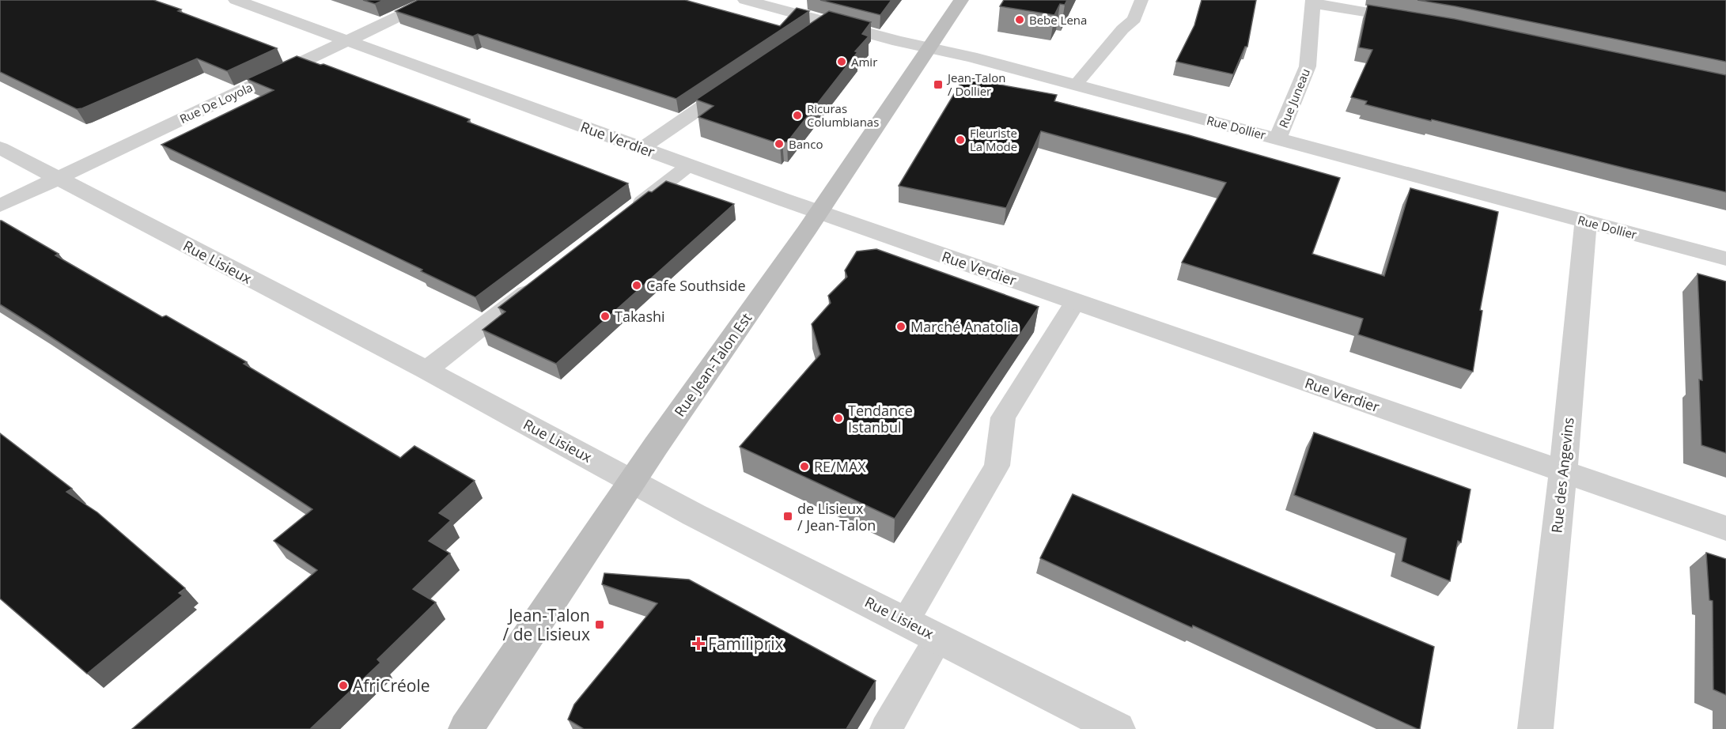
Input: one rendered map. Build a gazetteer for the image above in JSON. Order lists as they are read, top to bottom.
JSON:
{
  "streets": {
    "main road": ["Rue Jean-Talon Est"],
    "street": [
      "Rue Juneau",
      "Rue De Loyola",
      "Rue Dollier",
      "Rue Verdier",
      "Rue Lisieux",
      "Rue des Angevins"
    ]
  },
  "crossings": [
    ["Rue Juneau", "Rue Dollier"],
    ["Rue De Loyola", "Rue Verdier"],
    ["Rue De Loyola", "Rue Lisieux"],
    ["Rue Dollier", "Rue Jean-Talon Est"],
    ["Rue Dollier", "Rue des Angevins"],
    ["Rue Verdier", "Rue Jean-Talon Est"],
    ["Rue Verdier", "Rue des Angevins"],
    ["Rue Lisieux", "Rue Jean-Talon Est"]
  ],
  "places": {
    "other": [
      "Bebe Lena",
      "Amir",
      "Ricuras Columbianas",
      "Fleuriste La Mode",
      "Banco",
      "Cafe Southside",
      "Takashi",
      "Marché Anatolia",
      "Tendance Istanbul",
      "RE/MAX",
      "AfriCréole"
    ],
    "transit": ["Jean-Talon / Dollier", "de Lisieux / Jean-Talon", "Jean-Talon / de Lisieux"],
    "health": ["Familiprix"]
  }
}
